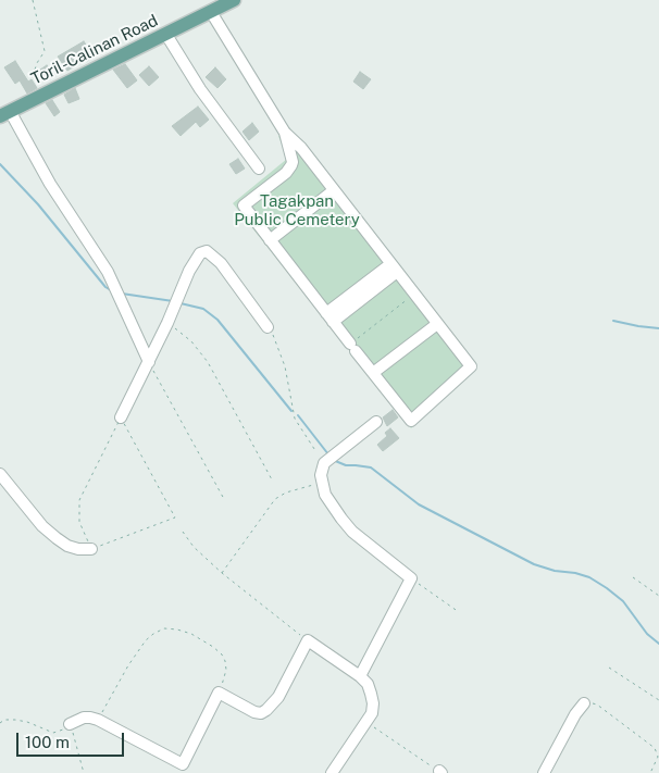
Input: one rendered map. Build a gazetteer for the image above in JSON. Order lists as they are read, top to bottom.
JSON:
{
  "streets": {
    "main road": ["Toril-Calinan Road"]
  },
  "parks": ["Tagakpan Public Cemetery"],
  "scale_bar": "100 m"
}
